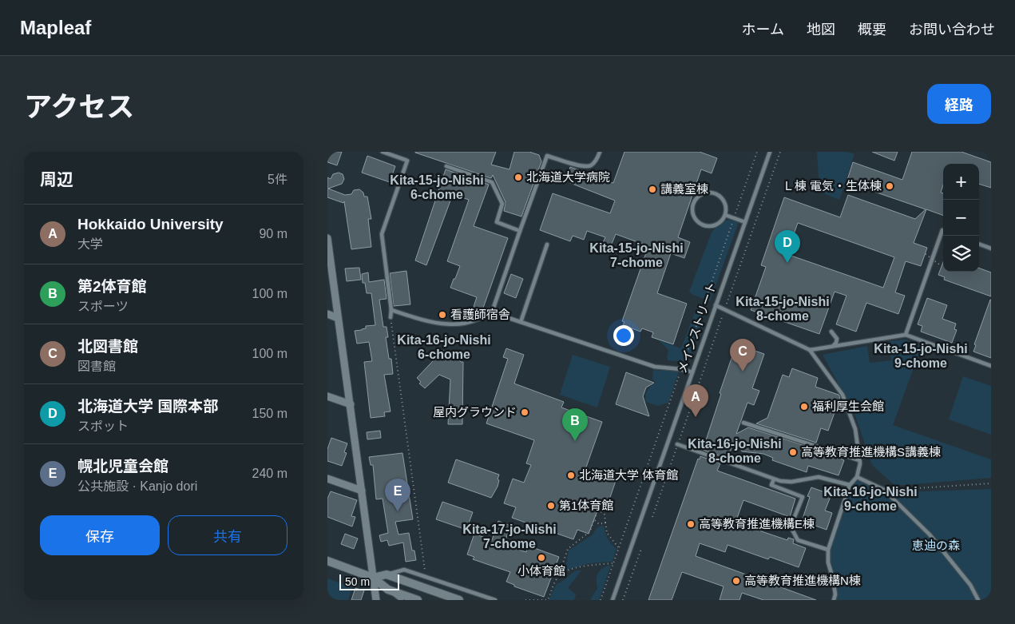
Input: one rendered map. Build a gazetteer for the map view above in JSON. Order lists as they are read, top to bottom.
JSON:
{
  "streets": {
    "lane": ["メインストリート"]
  },
  "districts": [
    "Kita-15-jo-Nishi 6-chome",
    "Kita-15-jo-Nishi 7-chome",
    "Kita-15-jo-Nishi 8-chome",
    "Kita-16-jo-Nishi 6-chome",
    "Kita-15-jo-Nishi 9-chome",
    "Kita-16-jo-Nishi 8-chome",
    "Kita-16-jo-Nishi 9-chome",
    "Kita-17-jo-Nishi 7-chome"
  ],
  "parks": ["恵迪の森"],
  "places": [
    "北海道大学病院",
    "Ｌ棟 電気・生体棟",
    "講義室棟",
    "看護師宿舎",
    "福利厚生会館",
    "屋内グラウンド",
    "高等教育推進機構S講義棟",
    "北海道大学 体育館",
    "第1体育館",
    "高等教育推進機構E棟",
    "小体育館",
    "高等教育推進機構N棟"
  ],
  "scale_bar": "50 m",
  "page": {
    "header": "Mapleaf",
    "nav": [
      "ホーム",
      "地図",
      "概要",
      "お問い合わせ"
    ],
    "title": "アクセス",
    "buttons": [
      "経路",
      ["保存", "共有"]
    ],
    "heading": ["周辺", "5件"],
    "map_buttons": ["+", "−"],
    "list": [
      {
        "mark": "A",
        "name": "Hokkaido University",
        "note": "大学",
        "value": "90 m"
      },
      {
        "mark": "B",
        "name": "第2体育館",
        "note": "スポーツ",
        "value": "100 m"
      },
      {
        "mark": "C",
        "name": "北図書館",
        "note": "図書館",
        "value": "100 m"
      },
      {
        "mark": "D",
        "name": "北海道大学 国際本部",
        "note": "スポット",
        "value": "150 m"
      },
      {
        "mark": "E",
        "name": "幌北児童会館",
        "note": "公共施設 · Kanjo dori",
        "value": "240 m"
      }
    ],
    "pins": [
      "D",
      "C",
      "A",
      "B",
      "E"
    ],
    "scale": "50 m"
  }
}
